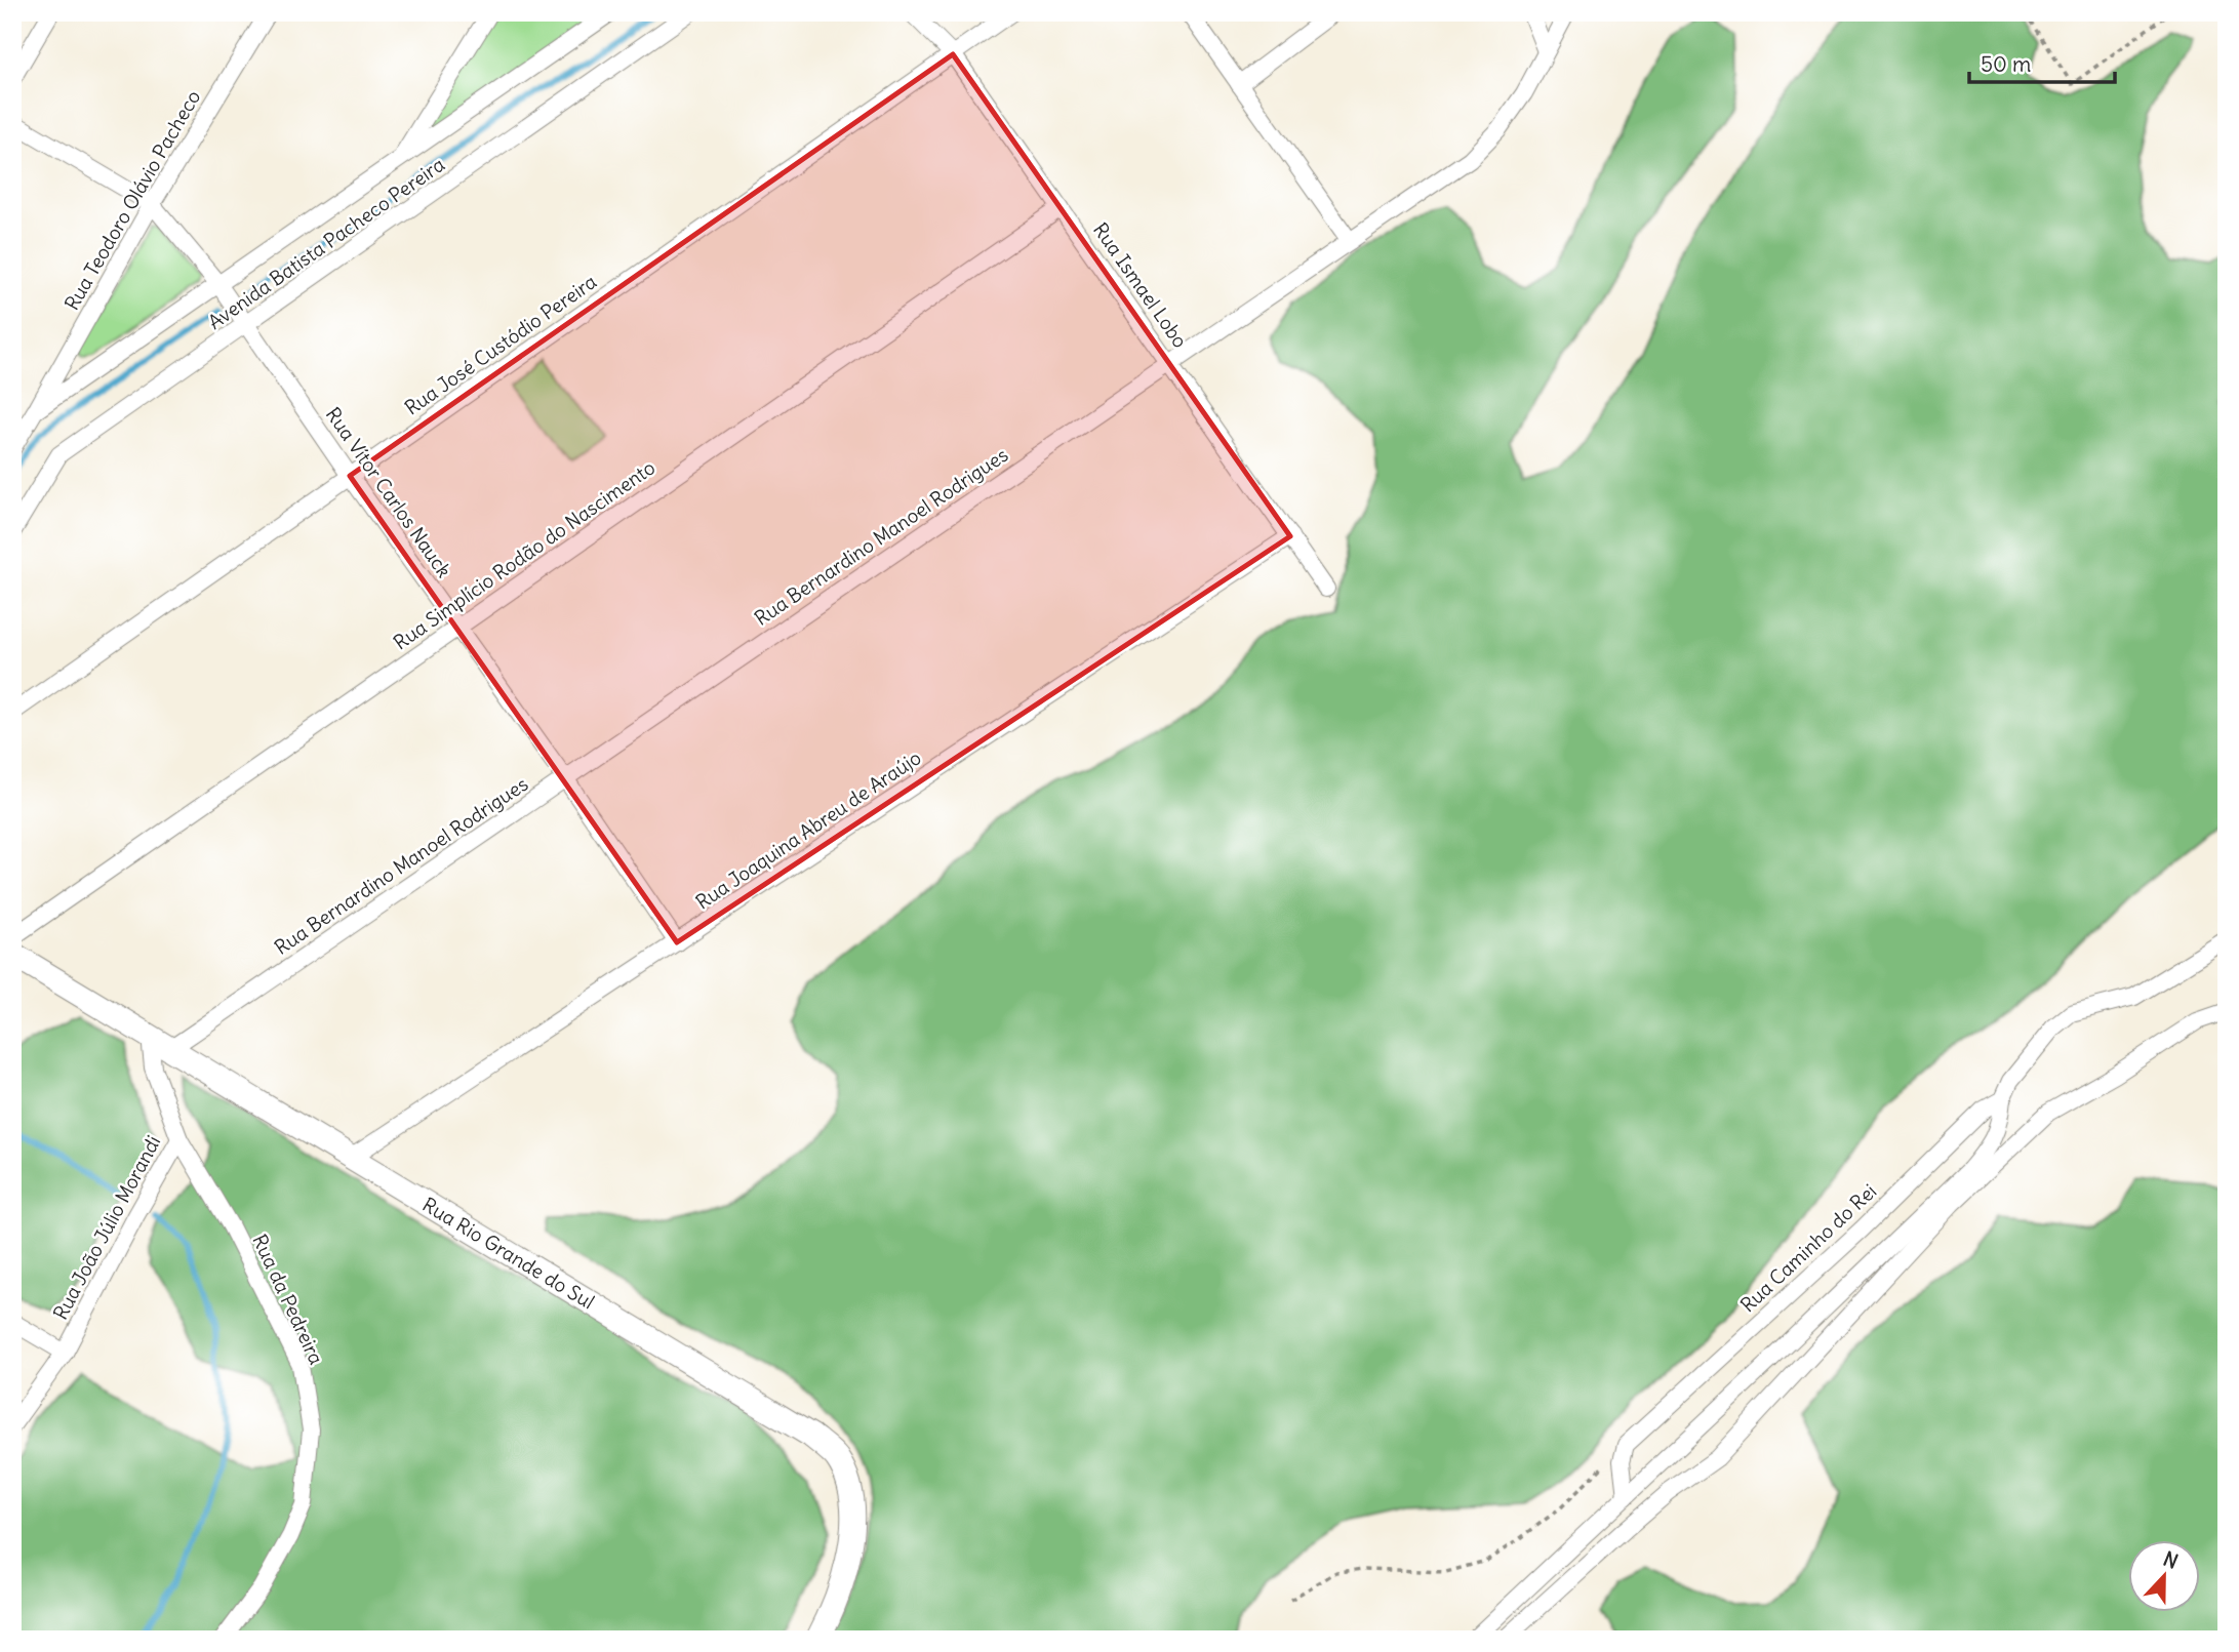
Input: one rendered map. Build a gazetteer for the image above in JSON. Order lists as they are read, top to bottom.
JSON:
{
  "streets": {
    "street": [
      "Rua Teodoro Olávio Pacheco",
      "Avenida Batista Pacheco Pereira",
      "Rua Ismael Lobo",
      "Rua José Custódio Pereira",
      "Rua Vítor Carlos Nauck",
      "Rua Bernardino Manoel Rodrigues",
      "Rua Simplício Rodão do Nascimento",
      "Rua Joaquina Abreu de Araújo",
      "Rua João Júlio Morandi",
      "Rua Caminho do Rei",
      "Rua Rio Grande do Sul",
      "Rua da Pedreira"
    ]
  },
  "crossings": [
    ["Rua Teodoro Olávio Pacheco", "Avenida Batista Pacheco Pereira"],
    ["Rua Teodoro Olávio Pacheco", "Rua Vítor Carlos Nauck"],
    ["Avenida Batista Pacheco Pereira", "Rua Vítor Carlos Nauck"],
    ["Rua Ismael Lobo", "Rua José Custódio Pereira"],
    ["Rua Ismael Lobo", "Rua Bernardino Manoel Rodrigues"],
    ["Rua Ismael Lobo", "Rua Simplício Rodão do Nascimento"],
    ["Rua Ismael Lobo", "Rua Joaquina Abreu de Araújo"],
    ["Rua José Custódio Pereira", "Rua Vítor Carlos Nauck"],
    ["Rua Vítor Carlos Nauck", "Rua Bernardino Manoel Rodrigues"],
    ["Rua Vítor Carlos Nauck", "Rua Simplício Rodão do Nascimento"],
    ["Rua Vítor Carlos Nauck", "Rua Joaquina Abreu de Araújo"],
    ["Rua Bernardino Manoel Rodrigues", "Rua Rio Grande do Sul"],
    ["Rua Joaquina Abreu de Araújo", "Rua Rio Grande do Sul"],
    ["Rua João Júlio Morandi", "Rua Rio Grande do Sul"],
    ["Rua João Júlio Morandi", "Rua da Pedreira"]
  ],
  "scale_bar": "50 m",
  "north": "top"
}
